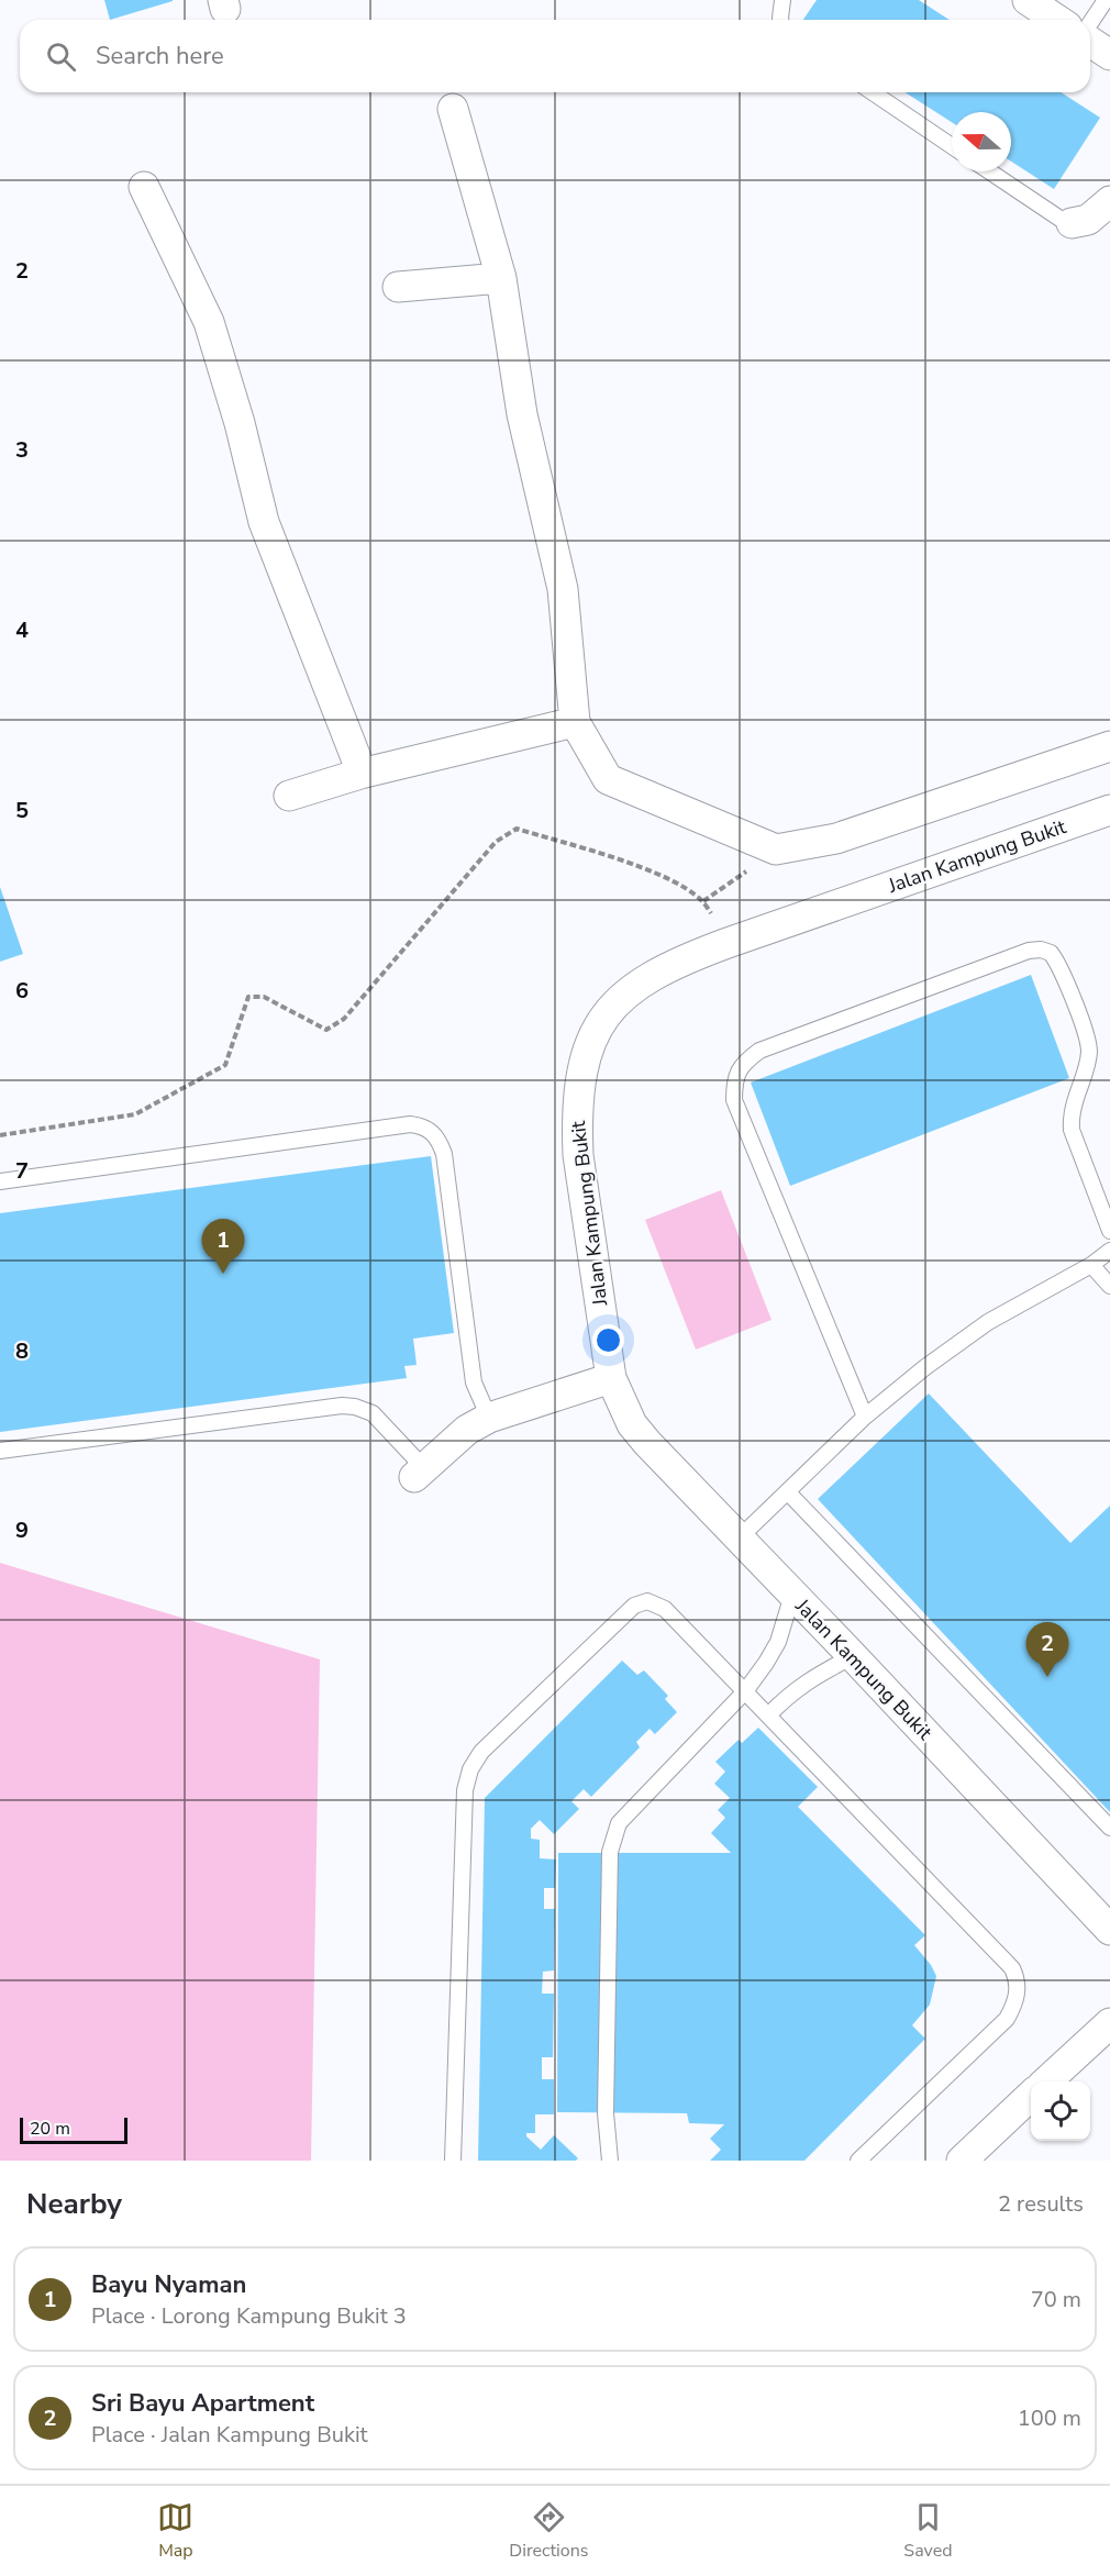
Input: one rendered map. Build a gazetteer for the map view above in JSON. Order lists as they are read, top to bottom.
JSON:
{
  "streets": {
    "street": ["Jalan Kampung Bukit"]
  },
  "scale_bar": "20 m",
  "north": "left",
  "page": {
    "search": "Search here",
    "pins": ["1", "2"],
    "scale": "20 m",
    "heading": ["Nearby", "2 results"],
    "list": [
      {
        "mark": "1",
        "name": "Bayu Nyaman",
        "note": "Place · Lorong Kampung Bukit 3",
        "value": "70 m"
      },
      {
        "mark": "2",
        "name": "Sri Bayu Apartment",
        "note": "Place · Jalan Kampung Bukit",
        "value": "100 m"
      }
    ],
    "nav": ["Map", "Directions", "Saved"]
  },
  "grid": {
    "rows": [
      "2",
      "3",
      "4",
      "5",
      "6",
      "7",
      "8",
      "9"
    ]
  }
}
